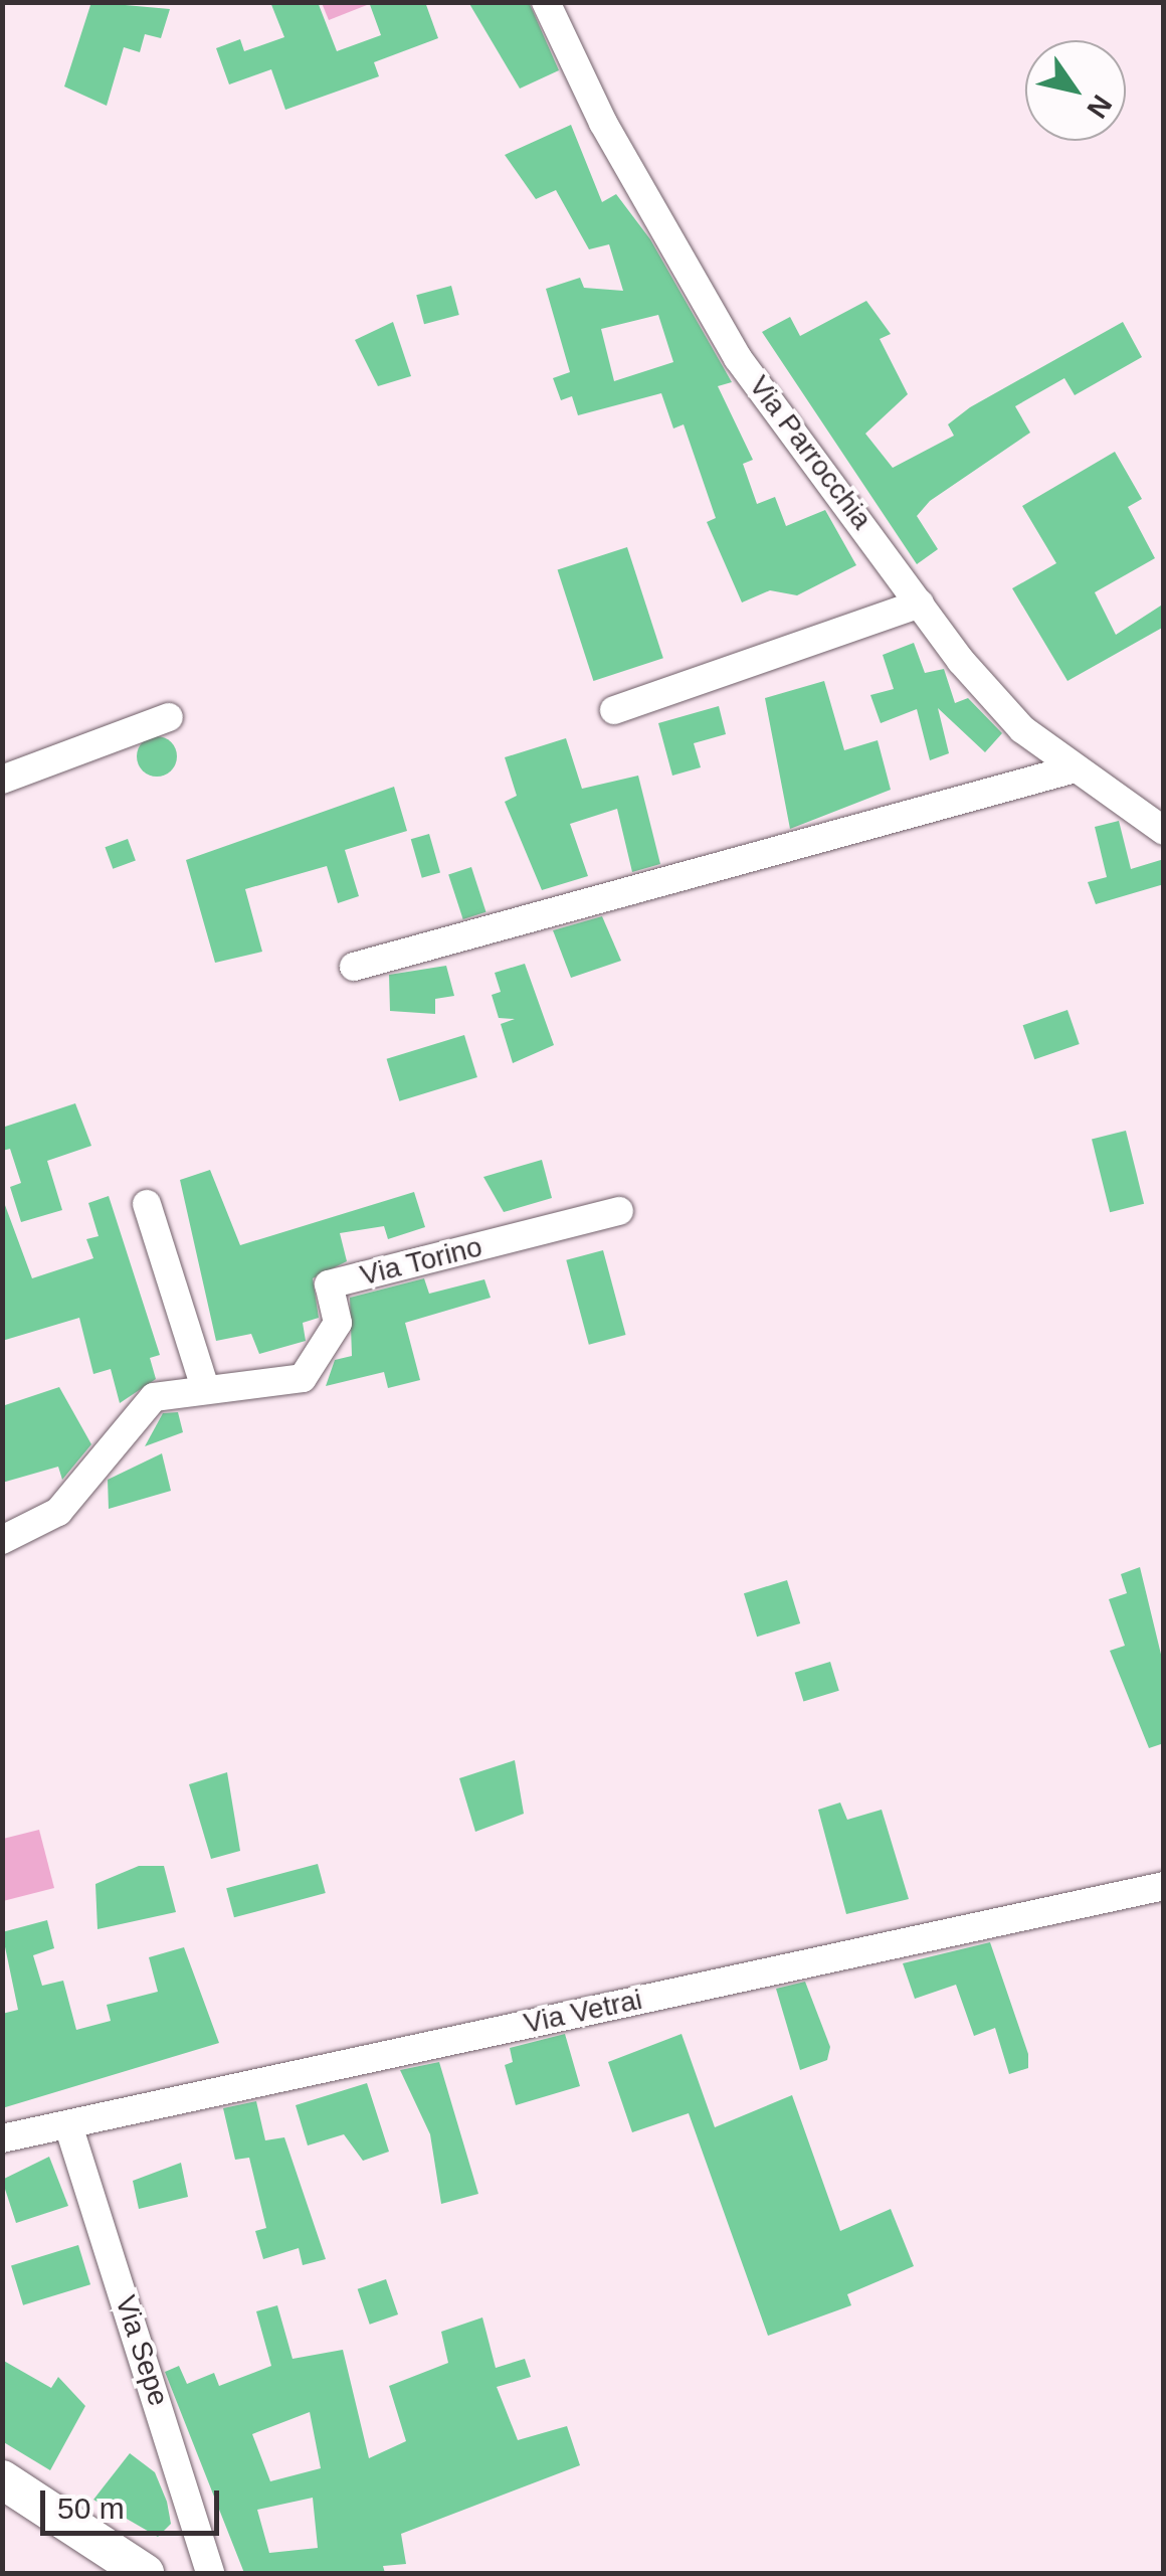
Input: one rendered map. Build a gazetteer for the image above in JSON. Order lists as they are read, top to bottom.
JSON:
{
  "streets": {
    "street": [
      "Via Parrocchia",
      "Via Torino",
      "Via Vetrai",
      "Via Sepe"
    ]
  },
  "crossings": [
    ["Via Vetrai", "Via Sepe"]
  ],
  "scale_bar": "50 m",
  "north": "bottom right"
}
